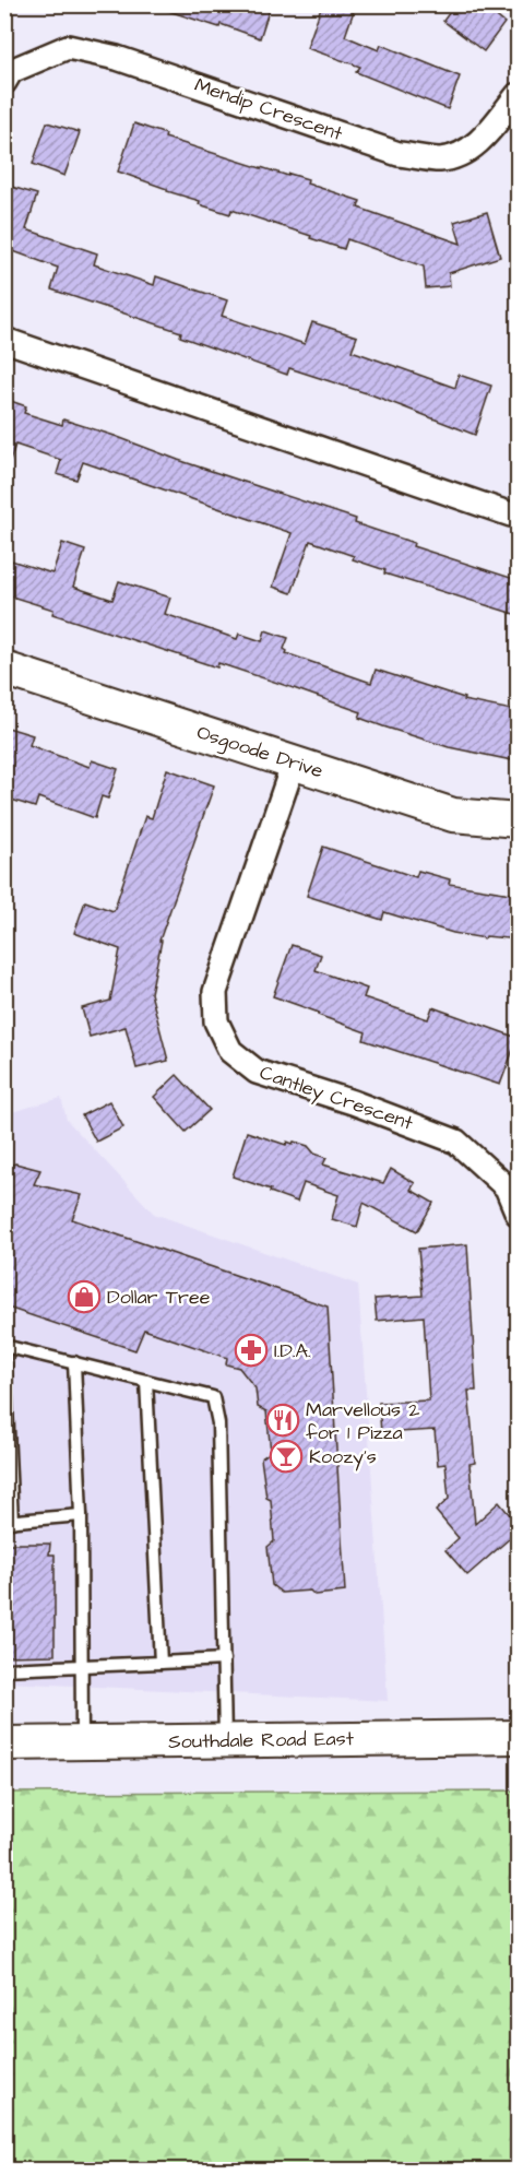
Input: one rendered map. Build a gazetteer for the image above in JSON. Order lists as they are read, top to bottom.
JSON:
{
  "streets": {
    "street": [
      "Mendip Crescent",
      "Osgoode Drive",
      "Cantley Crescent",
      "Southdale Road East"
    ]
  },
  "crossings": [
    ["Osgoode Drive", "Cantley Crescent"]
  ],
  "places": {
    "shop": ["Dollar Tree"],
    "pharmacy": ["I.D.A."],
    "restaurant": ["Marvellous 2 for 1 Pizza"],
    "bar": ["Koozy's"]
  }
}
